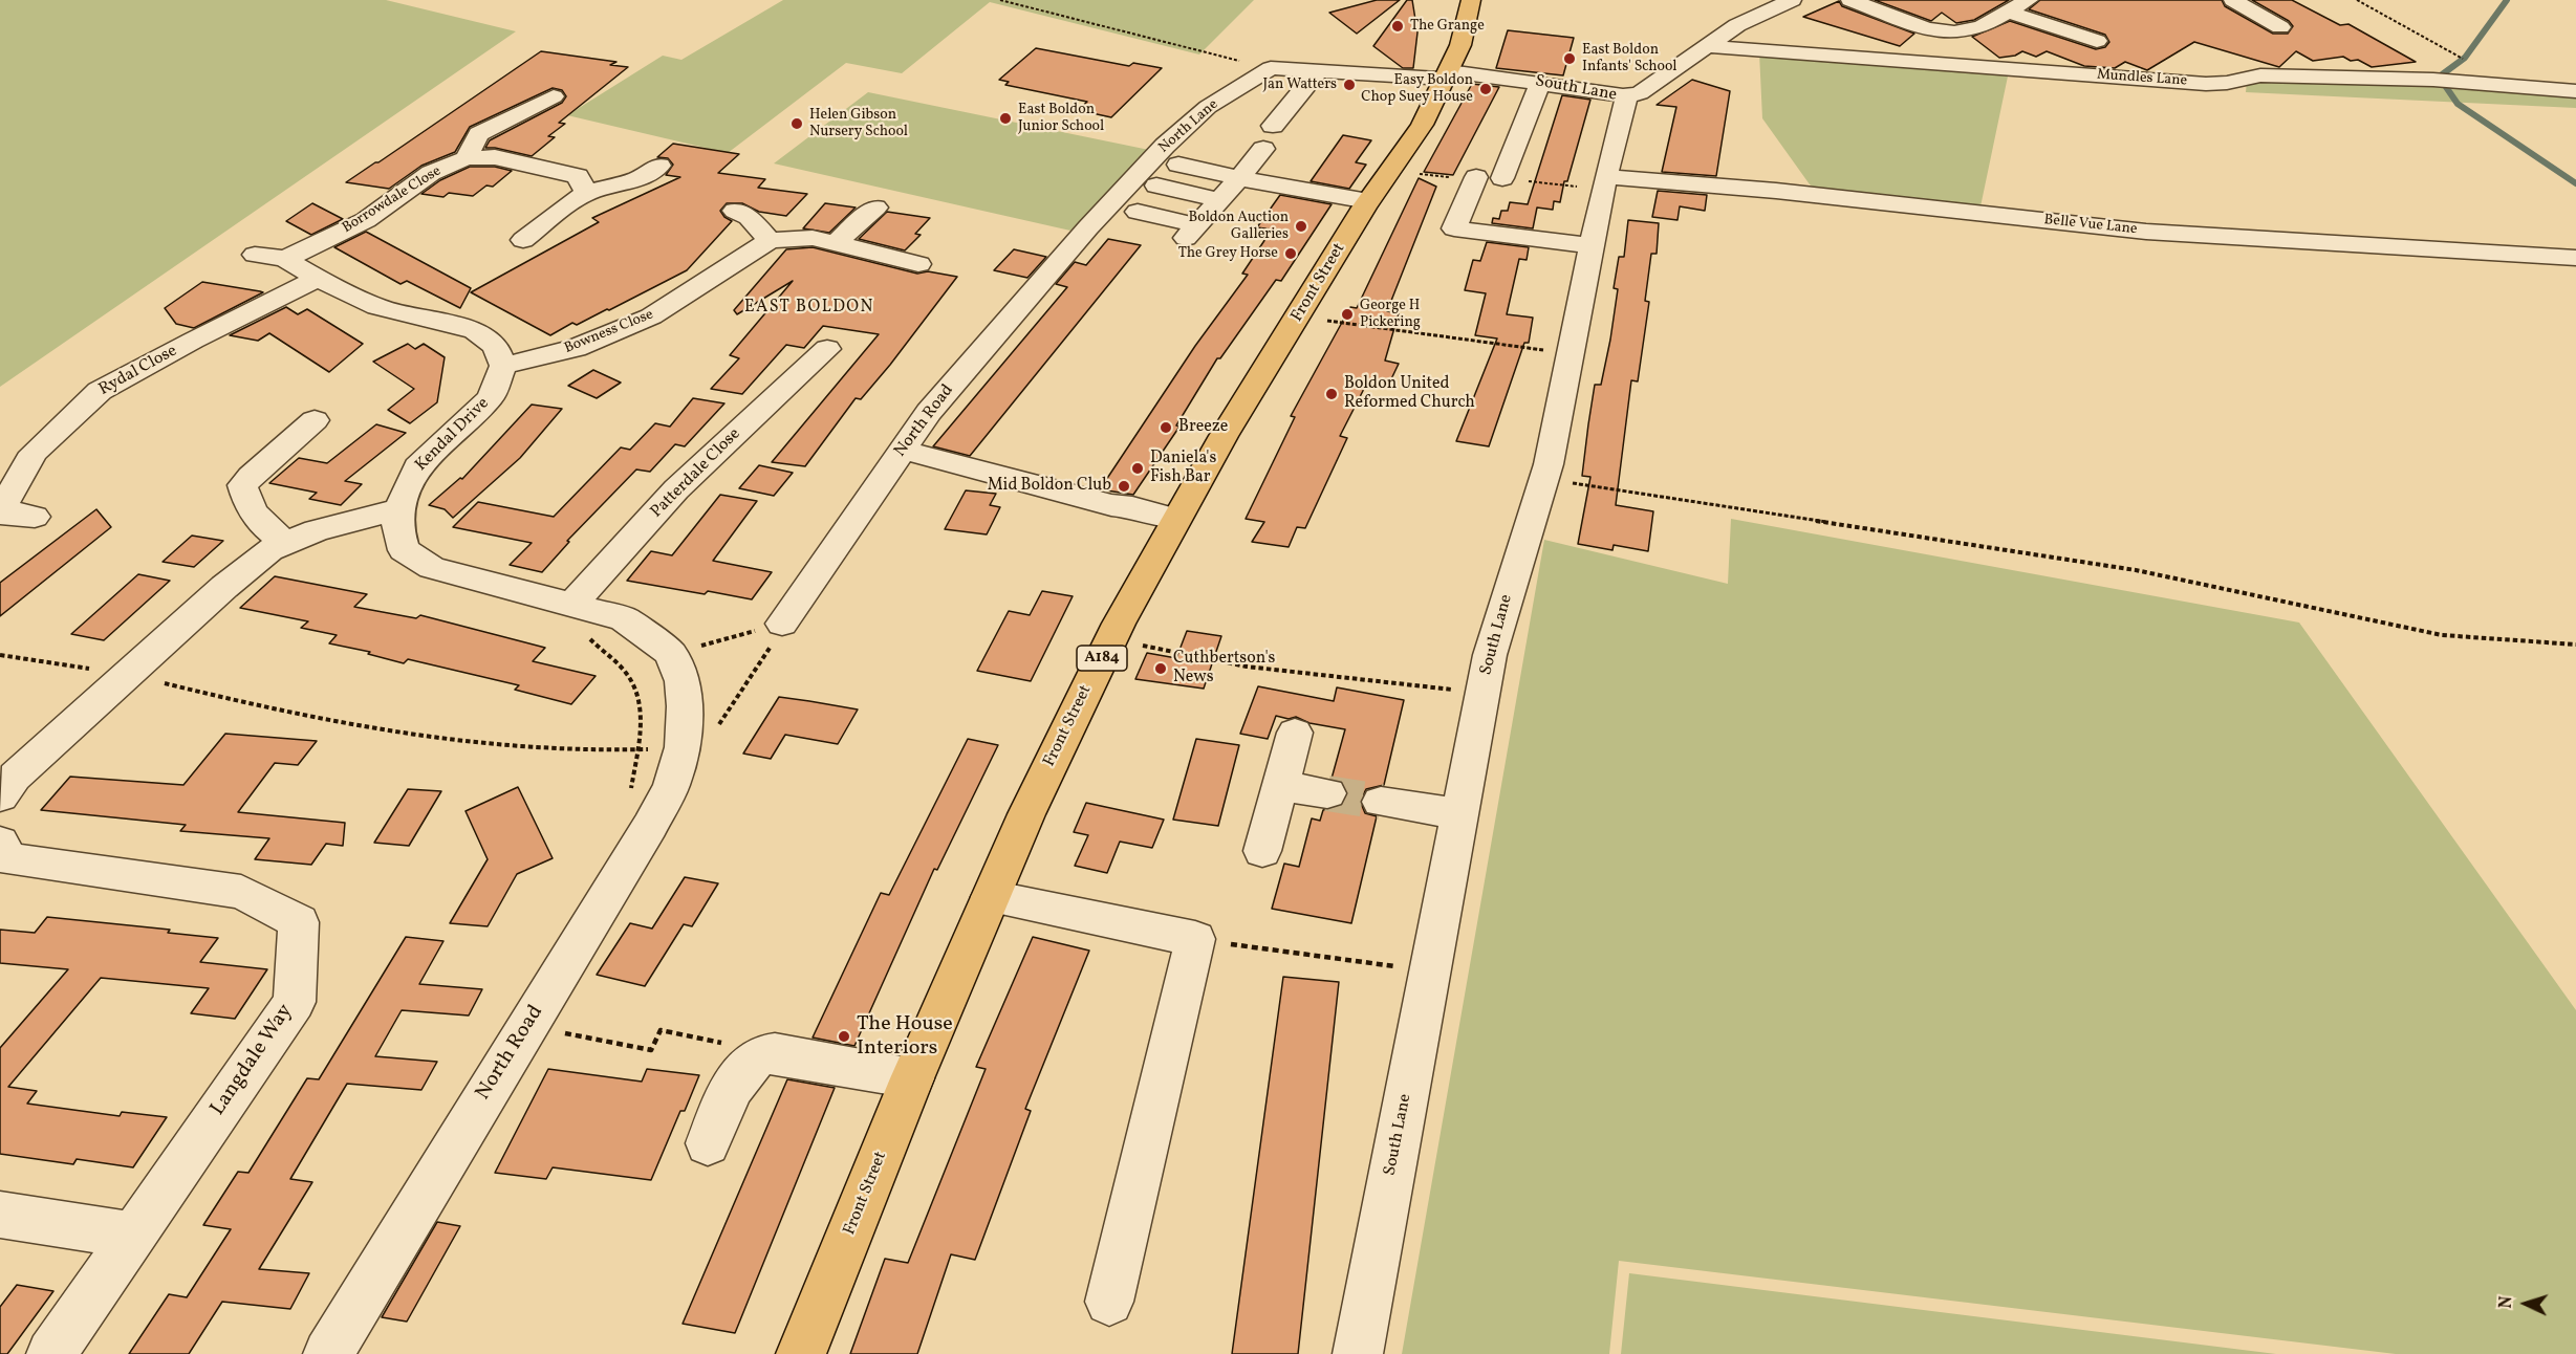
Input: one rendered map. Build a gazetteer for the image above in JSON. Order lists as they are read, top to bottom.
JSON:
{
  "streets": {
    "main road": ["Front Street", "A184"],
    "street": [
      "Mundles Lane",
      "South Lane",
      "North Lane",
      "Borrowdale Close",
      "Belle Vue Lane",
      "Bowness Close",
      "Rydal Close",
      "North Road",
      "Kendal Drive",
      "Patterdale Close",
      "Langdale Way"
    ]
  },
  "crossings": [
    ["South Lane", "Belle Vue Lane"],
    ["South Lane", "Front Street"],
    ["North Lane", "North Road"],
    ["Bowness Close", "Kendal Drive"],
    ["North Road", "Kendal Drive"],
    ["Kendal Drive", "Patterdale Close"]
  ],
  "districts": ["EAST BOLDON"],
  "places": [
    "The Grange",
    "East Boldon Infants' School",
    "Jan Watters",
    "Easy Boldon Chop Suey House",
    "East Boldon Junior School",
    "Helen Gibson Nursery School",
    "Boldon Auction Galleries",
    "The Grey Horse",
    "George H Pickering",
    "Boldon United Reformed Church",
    "Breeze",
    "Daniela's Fish Bar",
    "Mid Boldon Club",
    "Cuthbertson's News",
    "The House Interiors"
  ],
  "north": "left"
}
